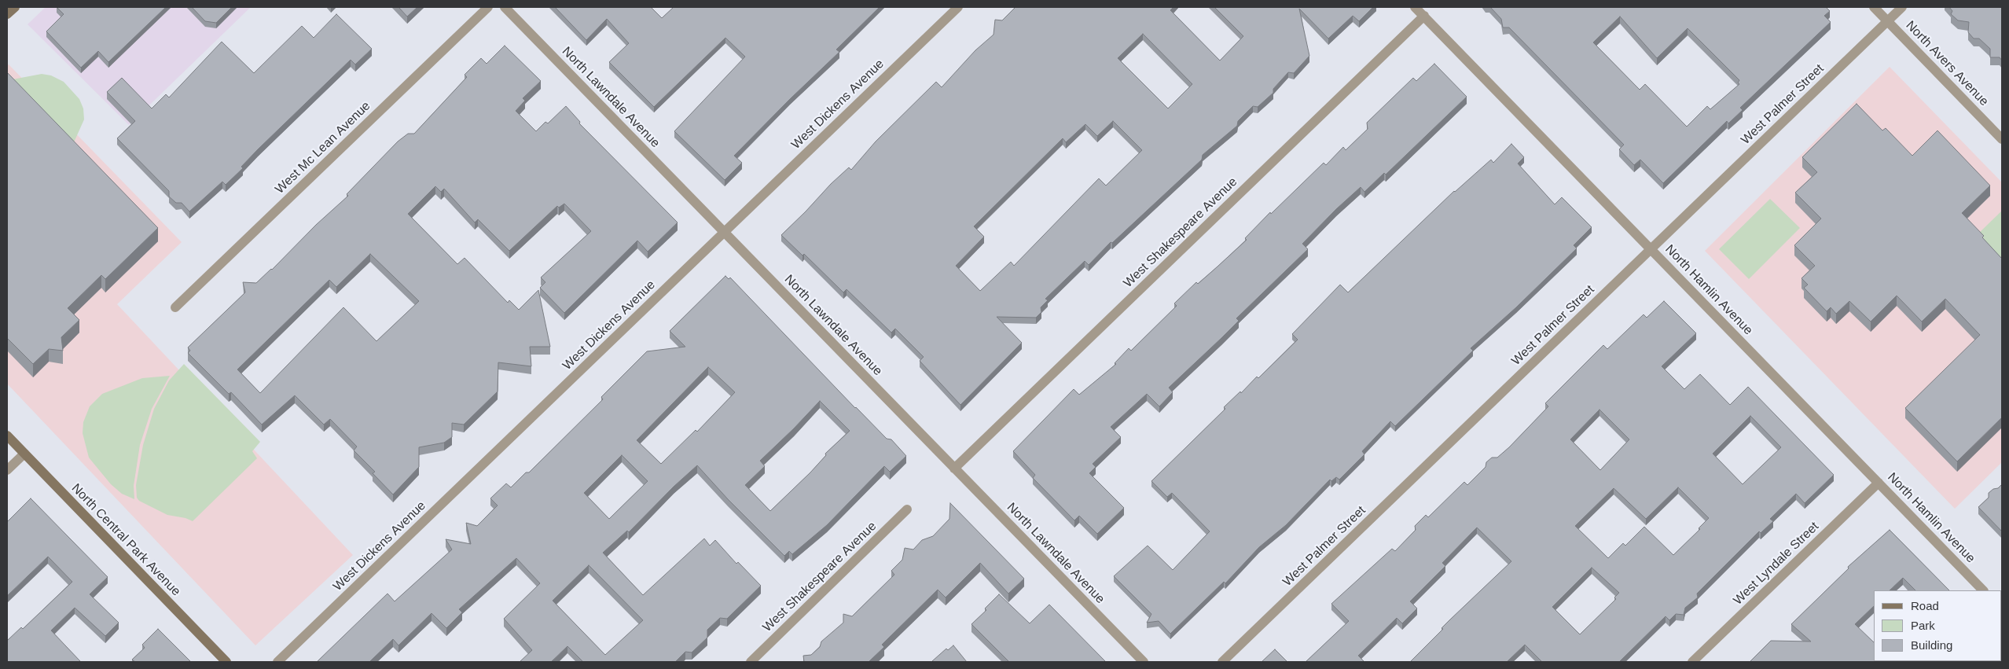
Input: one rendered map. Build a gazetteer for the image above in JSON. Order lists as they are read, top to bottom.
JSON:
{
  "streets": {
    "street": [
      "North Avers Avenue",
      "North Lawndale Avenue",
      "West Dickens Avenue",
      "West Palmer Street",
      "West Mc Lean Avenue",
      "West Shakespeare Avenue",
      "North Hamlin Avenue",
      "North Central Park Avenue",
      "West Lyndale Street"
    ]
  },
  "crossings": [
    ["North Avers Avenue", "West Palmer Street"],
    ["North Lawndale Avenue", "West Dickens Avenue"],
    ["North Lawndale Avenue", "West Shakespeare Avenue"],
    ["West Palmer Street", "North Hamlin Avenue"],
    ["West Shakespeare Avenue", "North Hamlin Avenue"],
    ["North Hamlin Avenue", "West Lyndale Street"]
  ],
  "legend": ["Road", "Park", "Building"]
}
